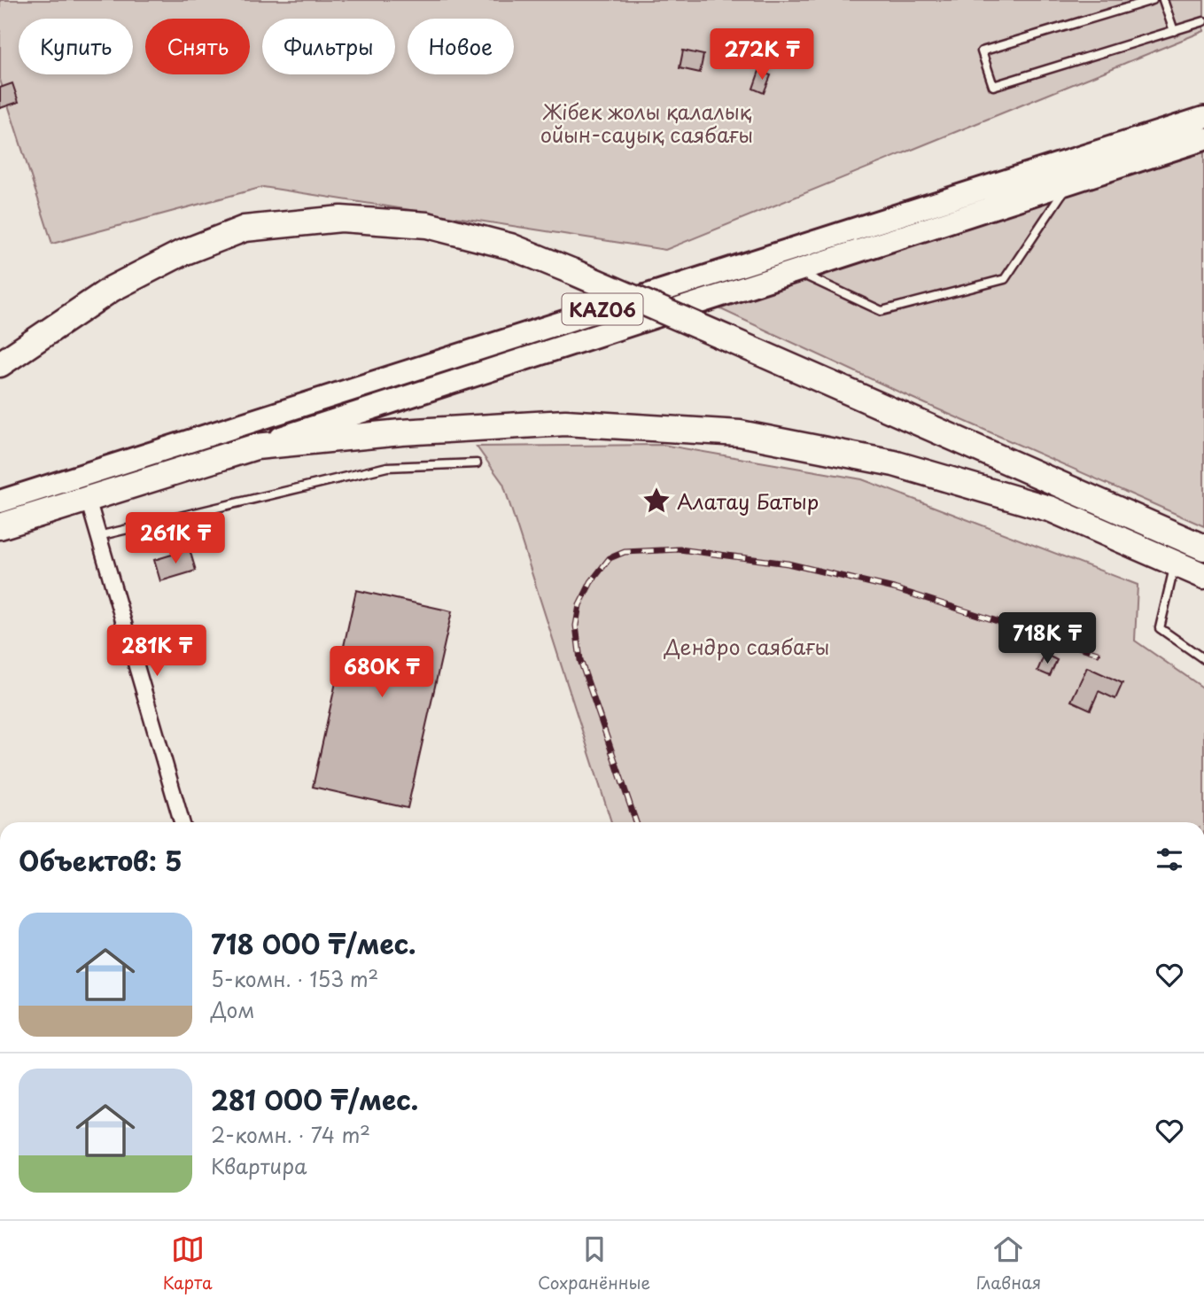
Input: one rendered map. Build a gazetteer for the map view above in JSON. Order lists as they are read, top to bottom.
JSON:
{
  "streets": {
    "highway": ["KАZ06"]
  },
  "parks": ["Жібек жолы қалалық ойын-сауық саябағы", "Дендро саябағы"],
  "places": {
    "place": ["Алатау Батыр"]
  },
  "page": {
    "chip": [
      "Купить",
      "Снять",
      "Фильтры",
      "Новое"
    ],
    "price": [
      "272K ₸",
      "261K ₸",
      "718K ₸",
      "281K ₸",
      "680K ₸"
    ],
    "heading": "Объектов: 5",
    "list": [
      {
        "name": "718 000 ₸/мес.",
        "note": "5-комн. · 153 m² · Дом"
      },
      {
        "name": "281 000 ₸/мес.",
        "note": "2-комн. · 74 m² · Квартира"
      }
    ],
    "tabs": ["Карта", "Сохранённые", "Главная"]
  }
}
